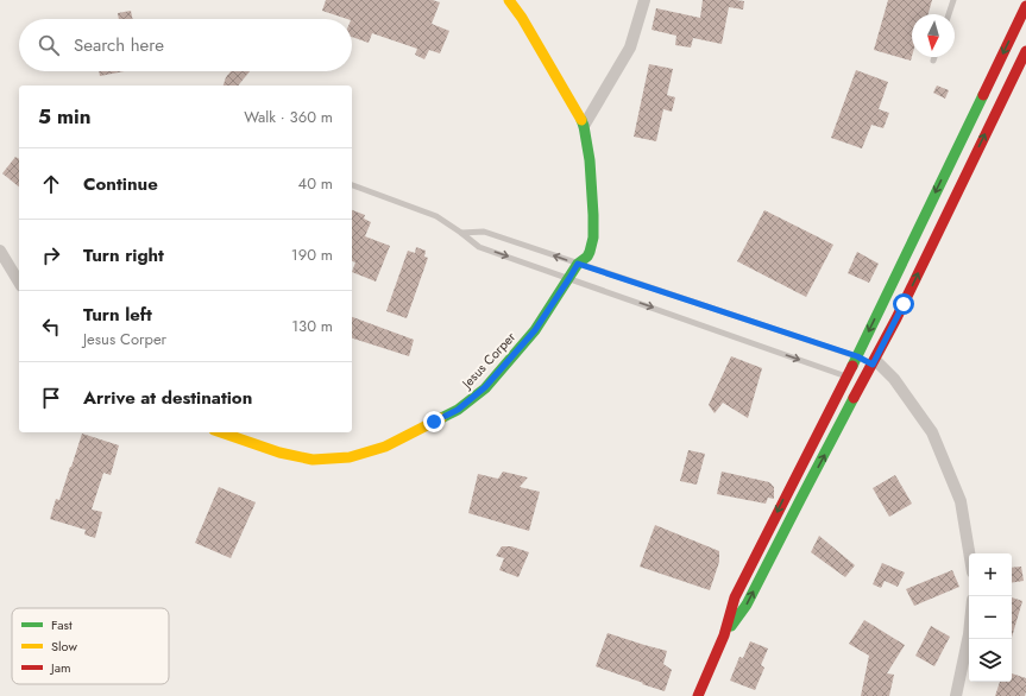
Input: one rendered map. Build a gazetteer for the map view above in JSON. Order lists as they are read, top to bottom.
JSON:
{
  "streets": {
    "street": ["Jesus Corper"]
  },
  "legend": ["Fast", "Slow", "Jam"],
  "north": "bottom",
  "page": {
    "search": "Search here",
    "heading": ["5 min", "Walk · 360 m"],
    "list": [
      ["Continue", "40 m"],
      ["Turn right", "190 m"],
      ["Turn left", "Jesus Corper", "130 m"],
      "Arrive at destination"
    ],
    "map_buttons": ["+", "−"]
  }
}
